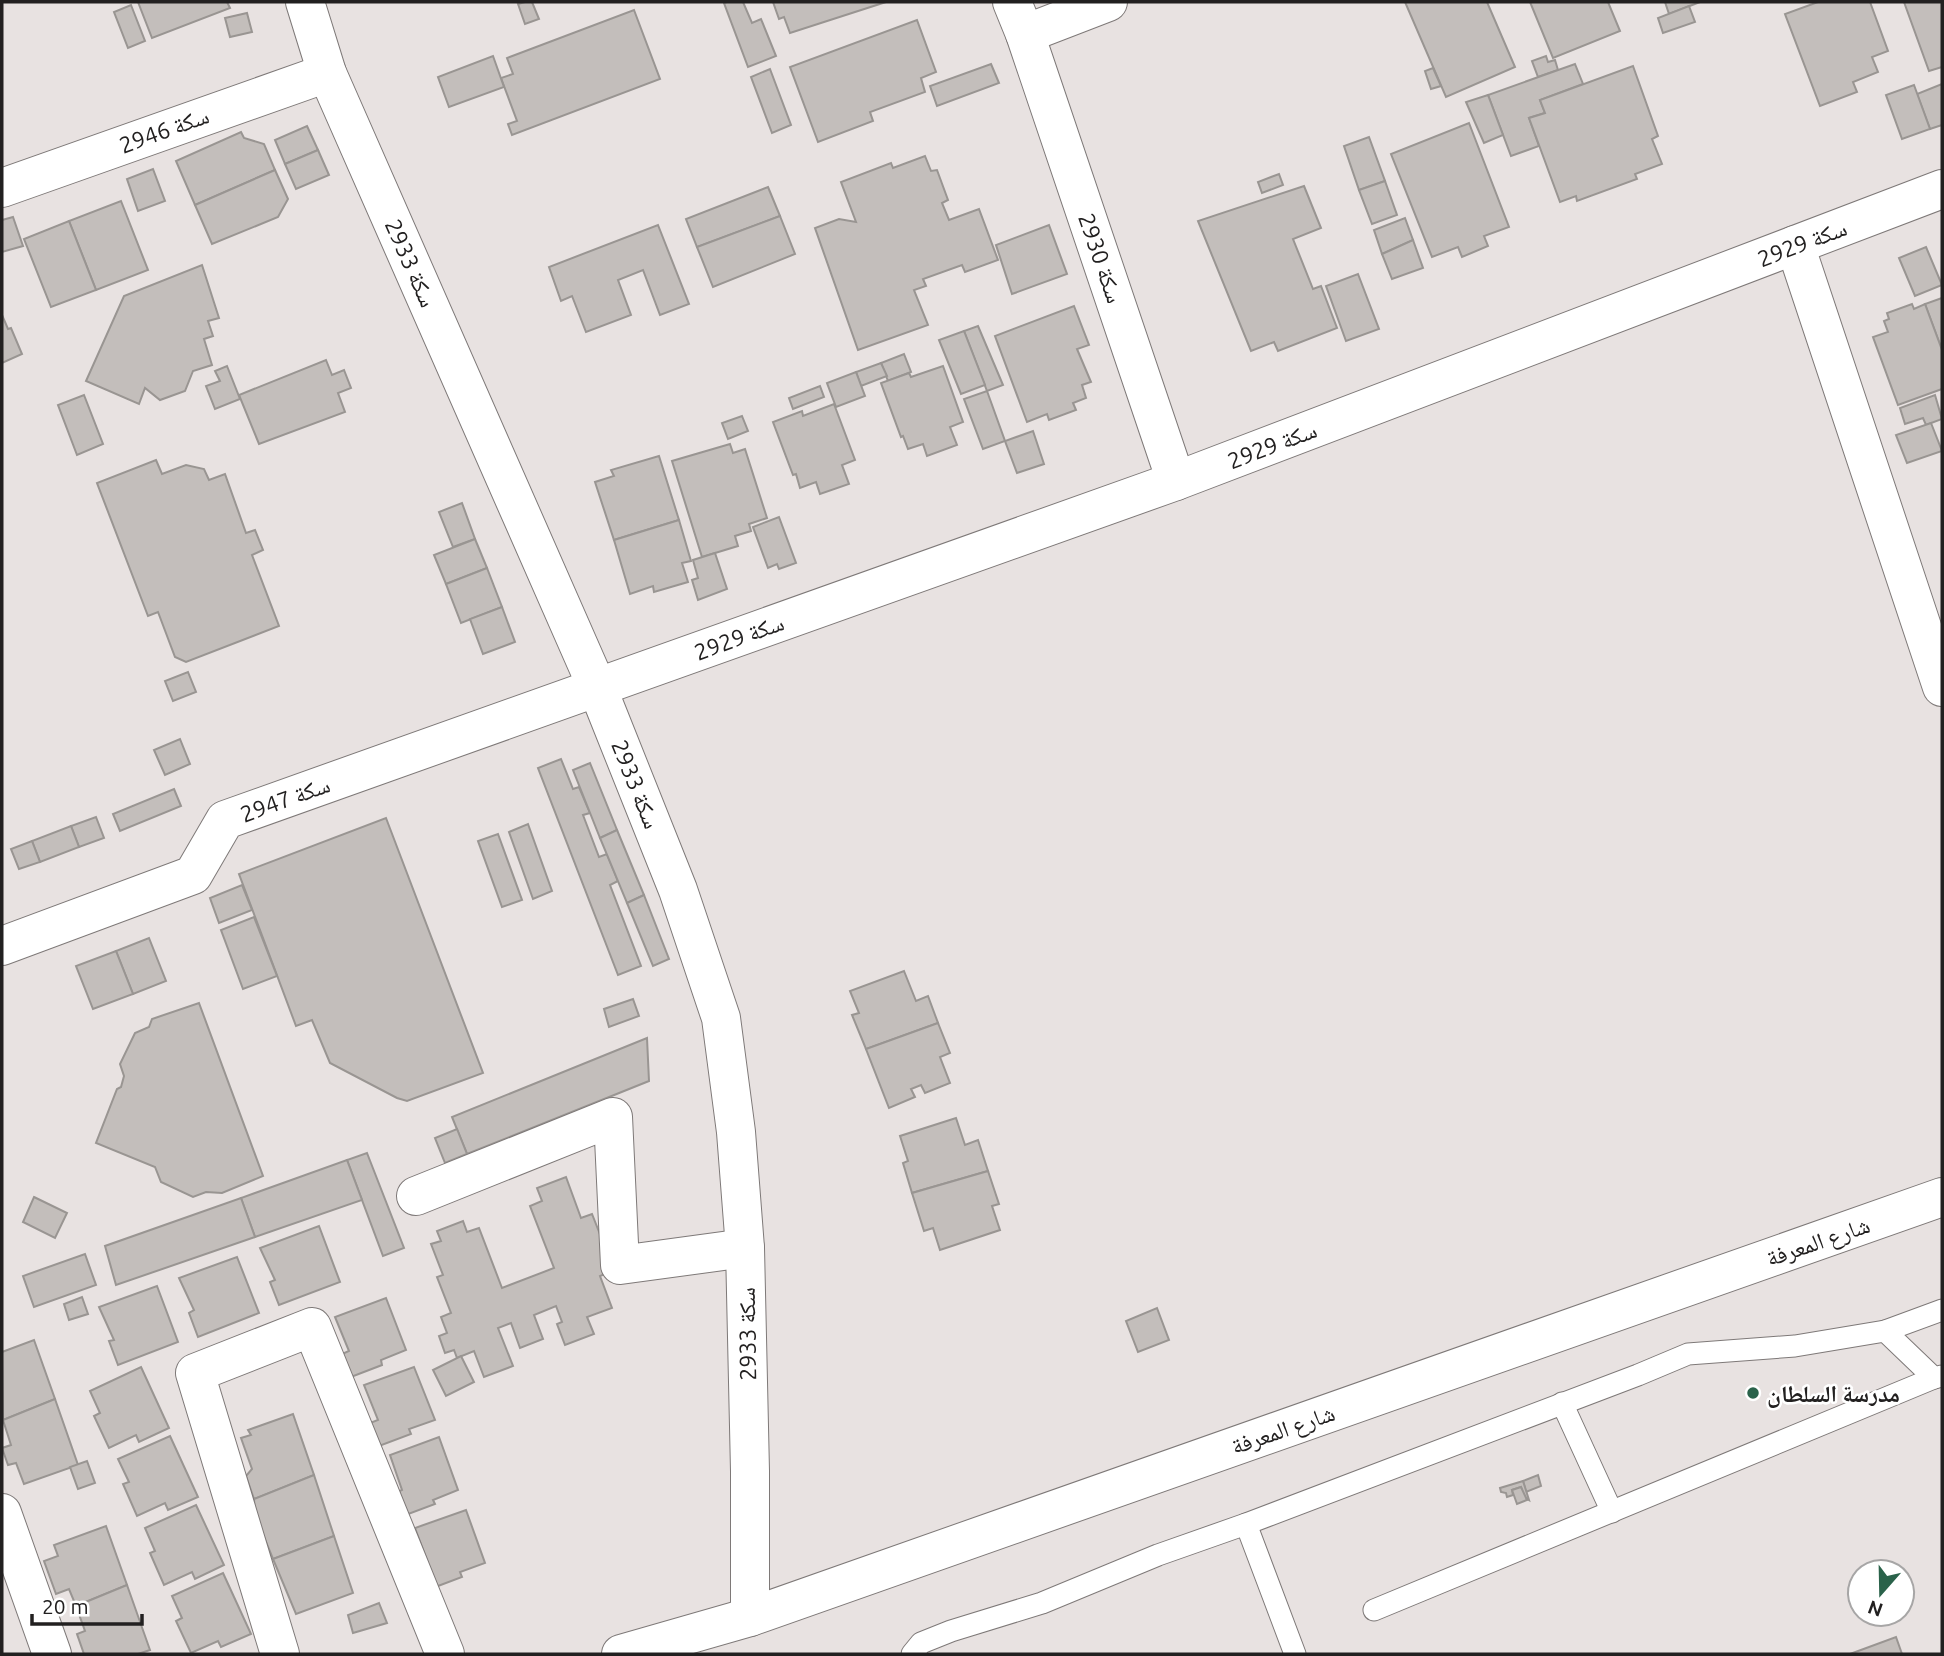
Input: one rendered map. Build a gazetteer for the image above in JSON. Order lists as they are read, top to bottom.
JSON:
{
  "streets": {
    "street": [
      "سكة 2946",
      "سكة 2929",
      "سكة 2930",
      "سكة 2933",
      "سكة 2947",
      "شارع المعرفة"
    ]
  },
  "crossings": [
    ["سكة 2946", "سكة 2933"],
    ["سكة 2929", "سكة 2930"],
    ["سكة 2929", "سكة 2933"],
    ["سكة 2929", "سكة 2947"],
    ["سكة 2933", "سكة 2947"],
    ["سكة 2933", "شارع المعرفة"]
  ],
  "places": ["مدرسة السلطان"],
  "scale_bar": "20 m",
  "north": "bottom"
}
